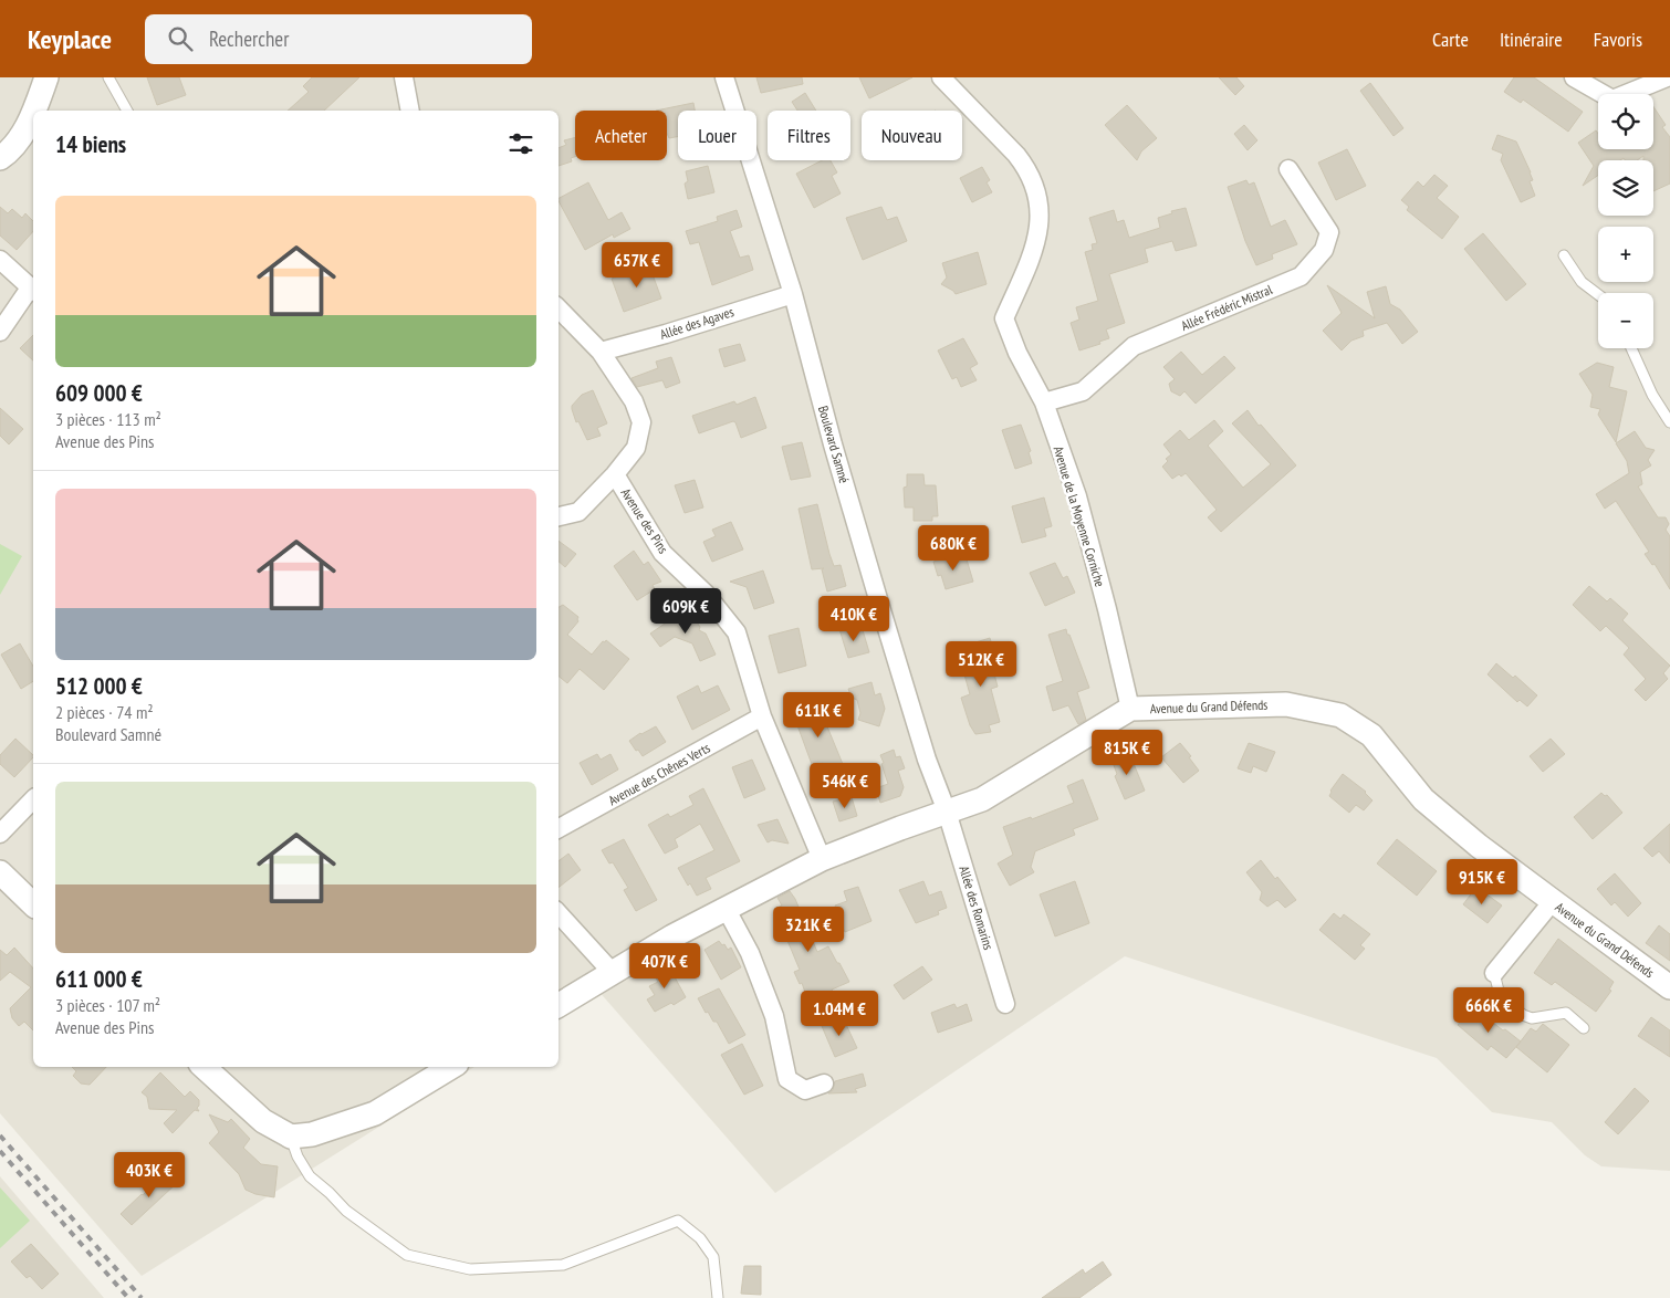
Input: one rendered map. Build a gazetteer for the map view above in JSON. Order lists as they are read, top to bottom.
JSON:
{
  "streets": {
    "street": [
      "Allée Frédéric Mistral",
      "Allée des Agaves",
      "Boulevard Samné",
      "Avenue de la Moyenne Corniche",
      "Avenue des Pins",
      "Avenue du Grand Défends",
      "Avenue des Chênes Verts",
      "Allée des Romarins"
    ]
  },
  "crossings": [
    ["Allée Frédéric Mistral", "Avenue de la Moyenne Corniche"],
    ["Allée des Agaves", "Boulevard Samné"],
    ["Boulevard Samné", "Avenue du Grand Défends"],
    ["Boulevard Samné", "Allée des Romarins"],
    ["Avenue de la Moyenne Corniche", "Avenue du Grand Défends"],
    ["Avenue des Pins", "Avenue du Grand Défends"],
    ["Avenue des Pins", "Avenue des Chênes Verts"],
    ["Avenue du Grand Défends", "Allée des Romarins"]
  ],
  "page": {
    "header": "Keyplace",
    "search": "Rechercher",
    "nav": ["Carte", "Itinéraire", "Favoris"],
    "map_buttons": ["+", "−"],
    "chip": [
      "Acheter",
      "Louer",
      "Filtres",
      "Nouveau"
    ],
    "heading": "14 biens",
    "list": [
      {
        "name": "609 000 €",
        "note": "3 pièces · 113 m² · Avenue des Pins"
      },
      {
        "name": "512 000 €",
        "note": "2 pièces · 74 m² · Boulevard Samné"
      },
      {
        "name": "611 000 €",
        "note": "3 pièces · 107 m² · Avenue des Pins"
      }
    ],
    "price": [
      "657K €",
      "680K €",
      "609K €",
      "410K €",
      "512K €",
      "611K €",
      "815K €",
      "546K €",
      "915K €",
      "321K €",
      "407K €",
      "666K €",
      "1.04M €",
      "403K €"
    ]
  }
}
